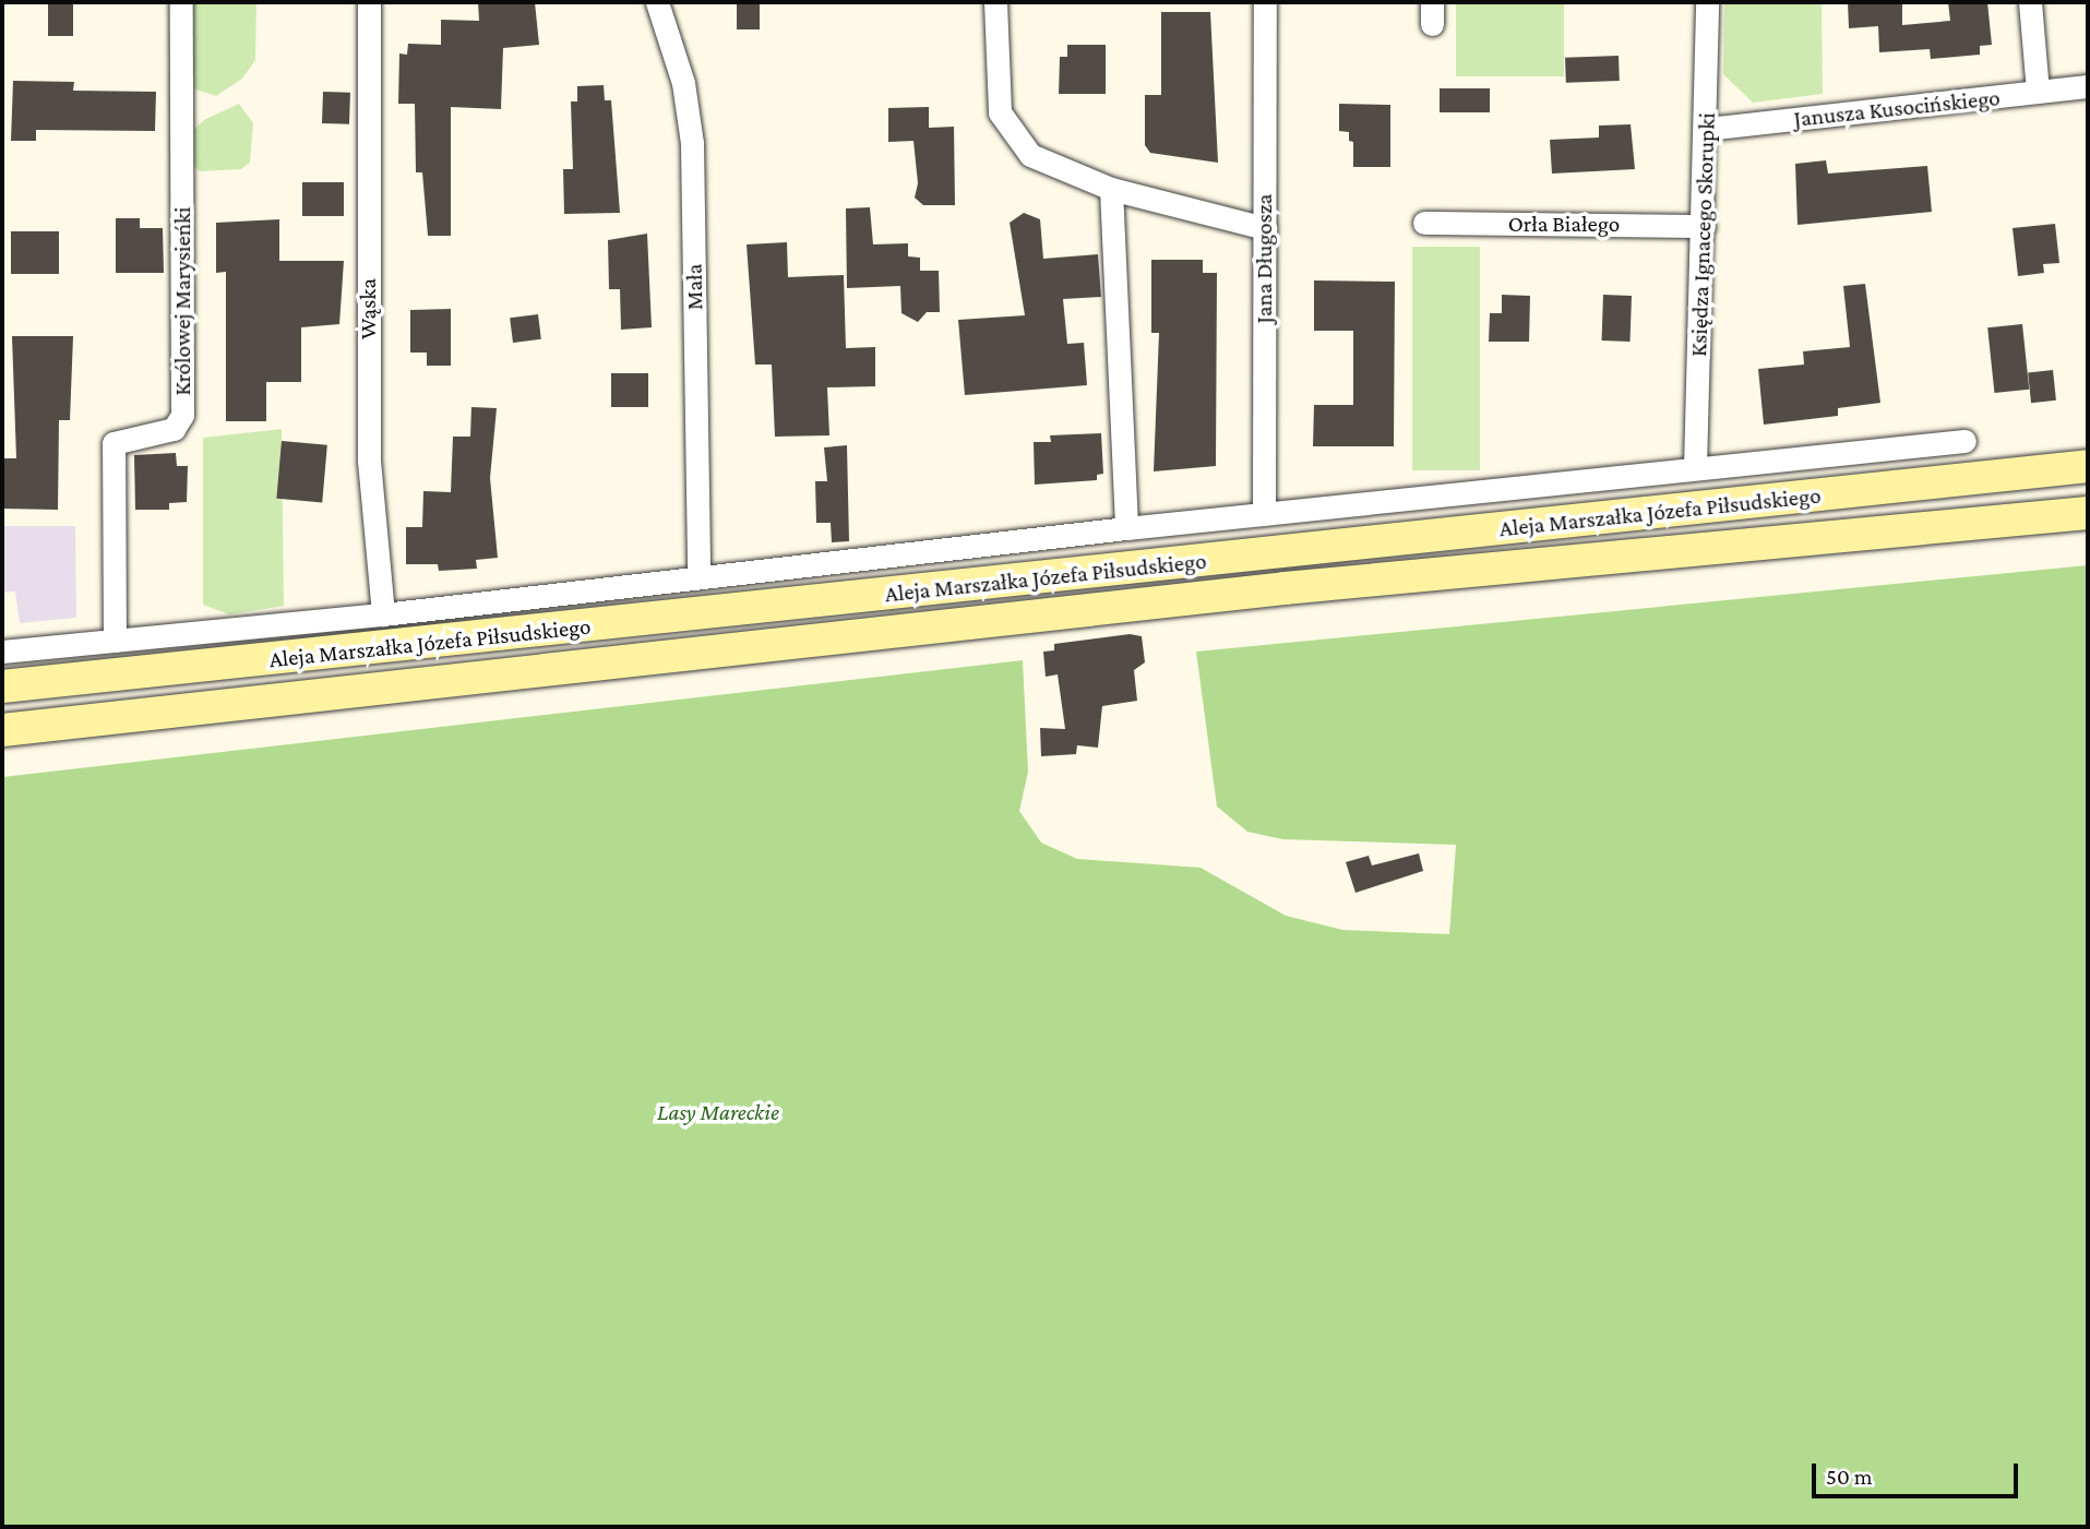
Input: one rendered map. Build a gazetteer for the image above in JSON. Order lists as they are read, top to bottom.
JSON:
{
  "streets": {
    "main road": ["Aleja Marszałka Józefa Piłsudskiego"],
    "street": [
      "Janusza Kusocińskiego",
      "Orła Białego",
      "Księdza Ignacego Skorupki",
      "Jana Długosza",
      "Mała",
      "Królowej Marysieńki",
      "Wąska"
    ]
  },
  "crossings": [
    ["Janusza Kusocińskiego", "Księdza Ignacego Skorupki"],
    ["Orła Białego", "Księdza Ignacego Skorupki"]
  ],
  "parks": ["Lasy Mareckie"],
  "scale_bar": "50 m"
}
